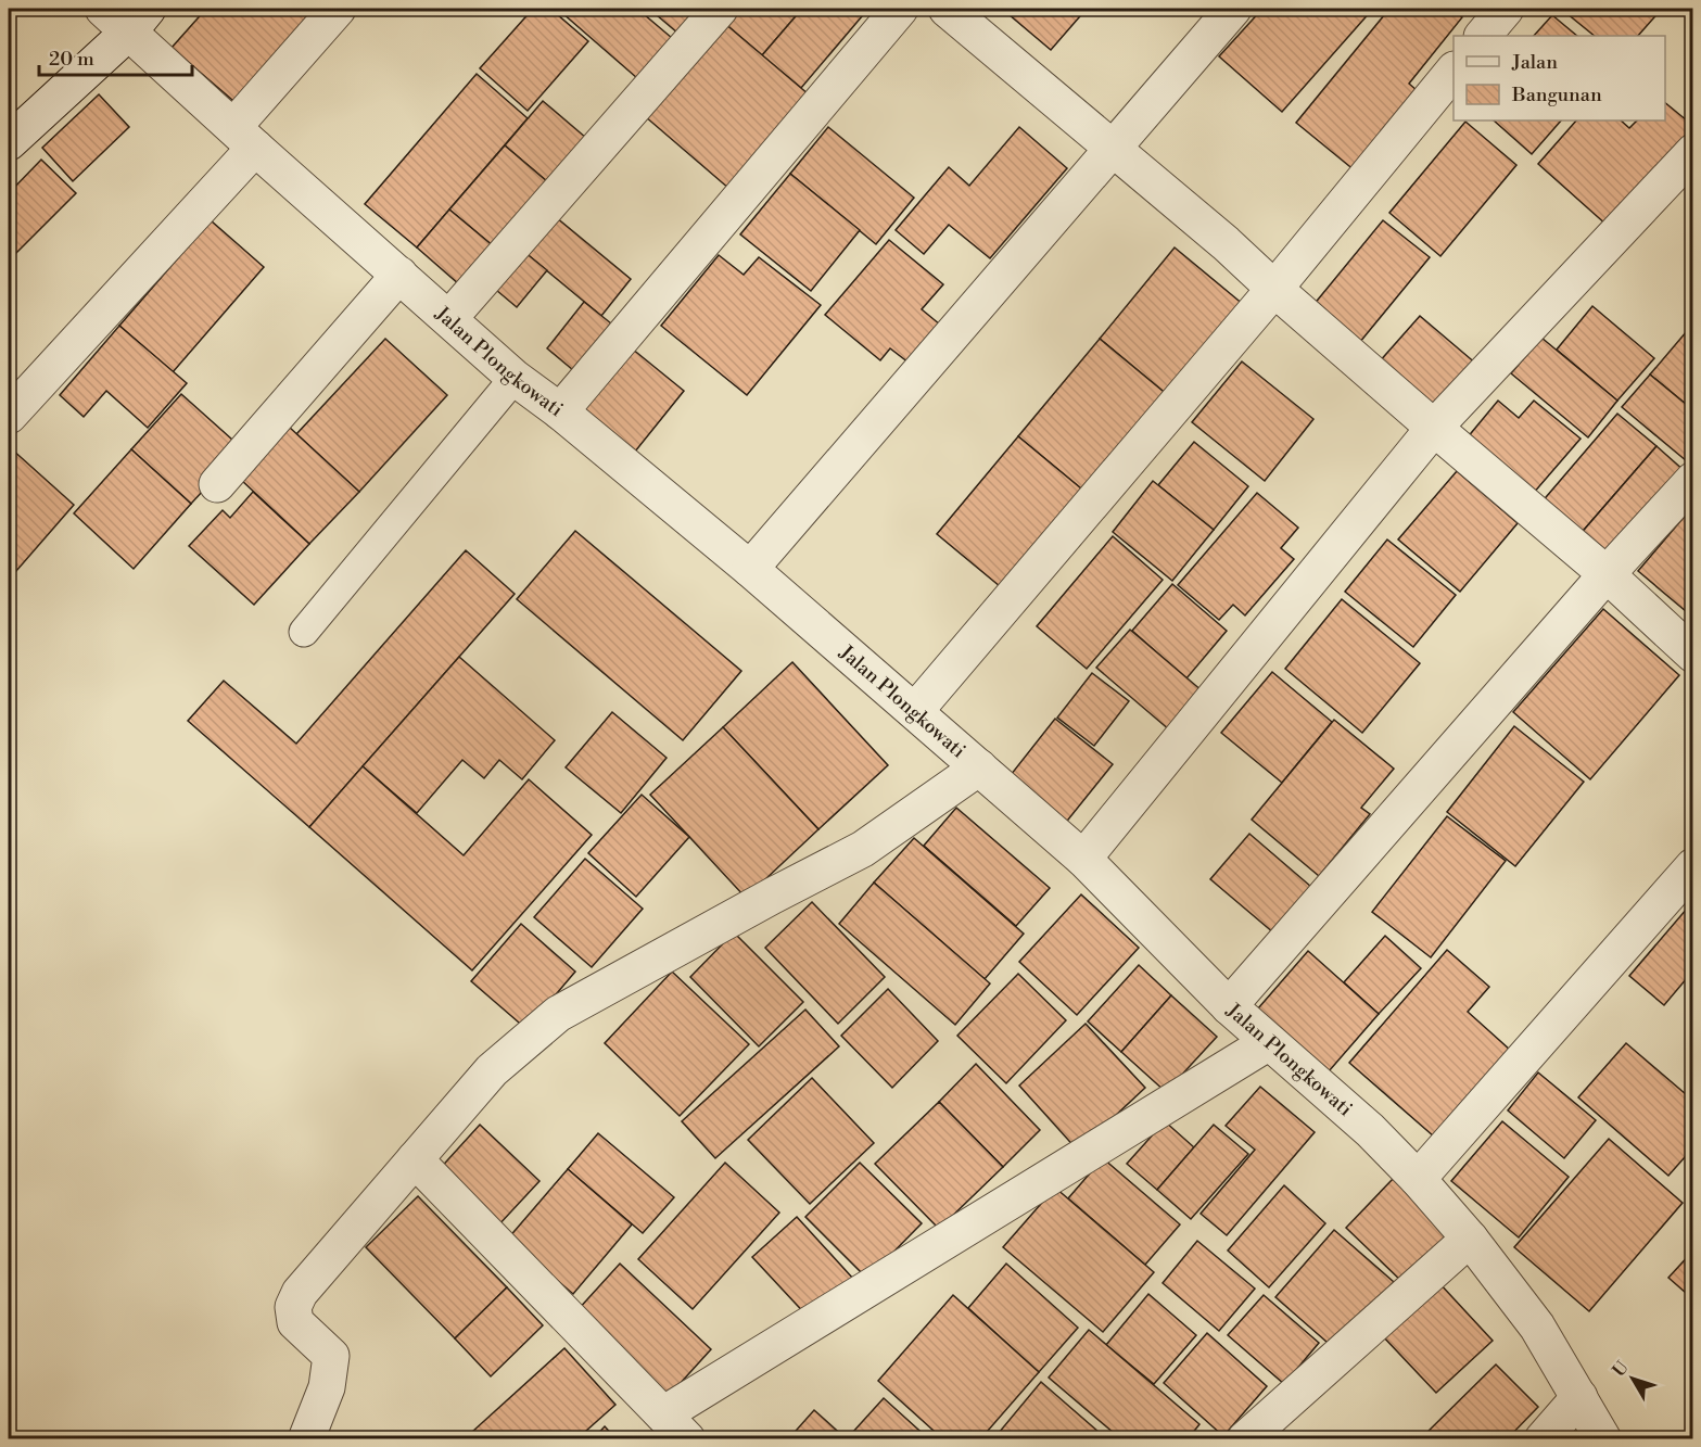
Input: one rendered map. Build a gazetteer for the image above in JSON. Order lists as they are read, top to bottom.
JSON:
{
  "streets": {
    "street": ["Jalan Plongkowati"]
  },
  "legend": ["Jalan", "Bangunan"],
  "scale_bar": "20 m",
  "north": "top left"
}
